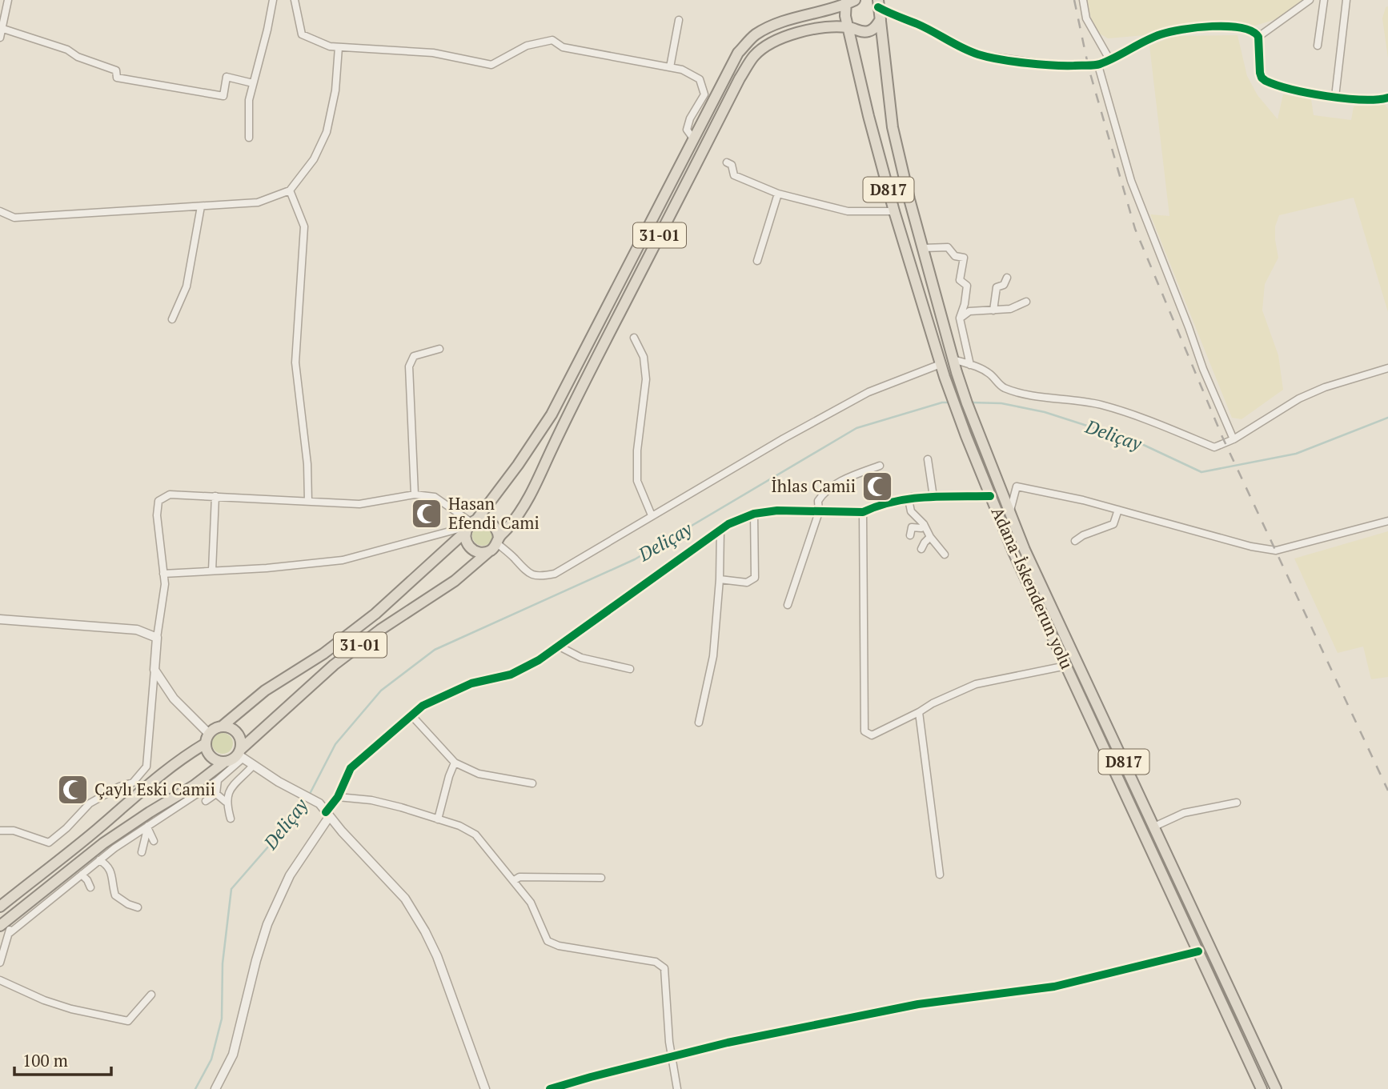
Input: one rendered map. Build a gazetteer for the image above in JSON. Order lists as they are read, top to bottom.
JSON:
{
  "streets": {
    "highway": ["D817", "31-01", "Adana-İskenderun yolu"]
  },
  "crossings": [
    ["D817", "31-01"],
    ["31-01", "Adana-İskenderun yolu"]
  ],
  "water": ["Deliçay"],
  "places": {
    "mosque": ["İhlas Camii", "Hasan Efendi Cami", "Çaylı Eski Camii"]
  },
  "scale_bar": "100 m"
}
